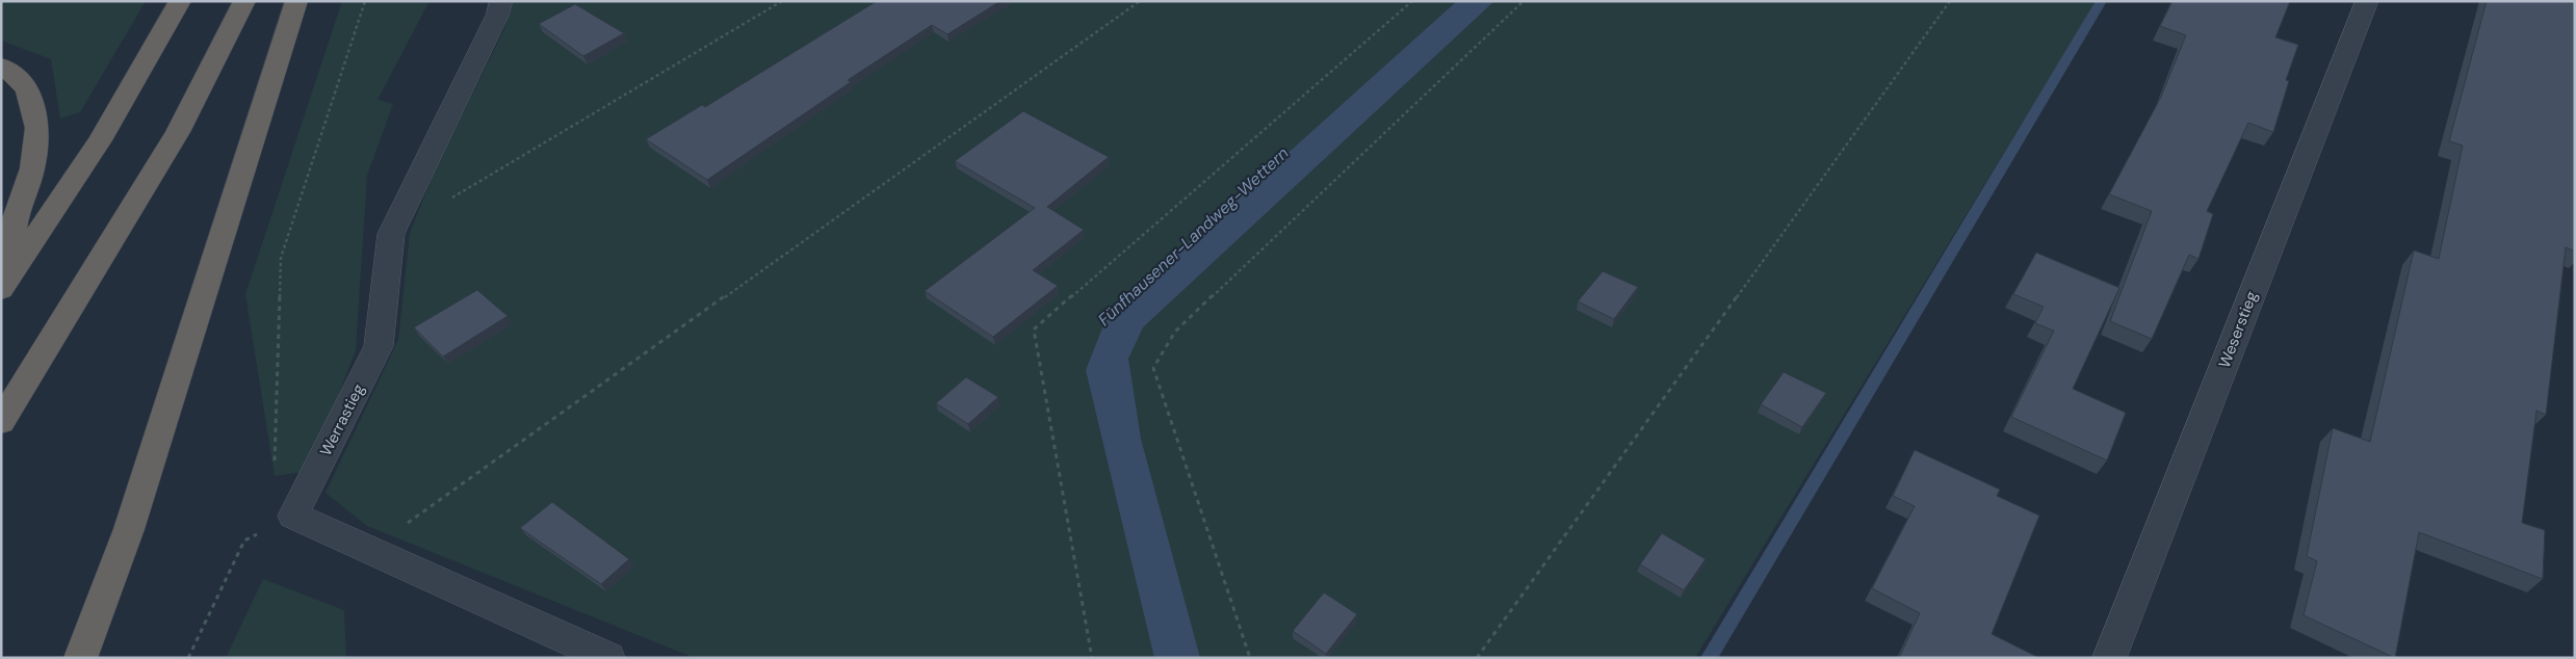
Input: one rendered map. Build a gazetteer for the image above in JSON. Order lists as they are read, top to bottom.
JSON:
{
  "streets": {
    "street": ["Weserstieg", "Werrastieg"]
  },
  "water": ["Fünfhausener-Landweg-Wettern"]
}
